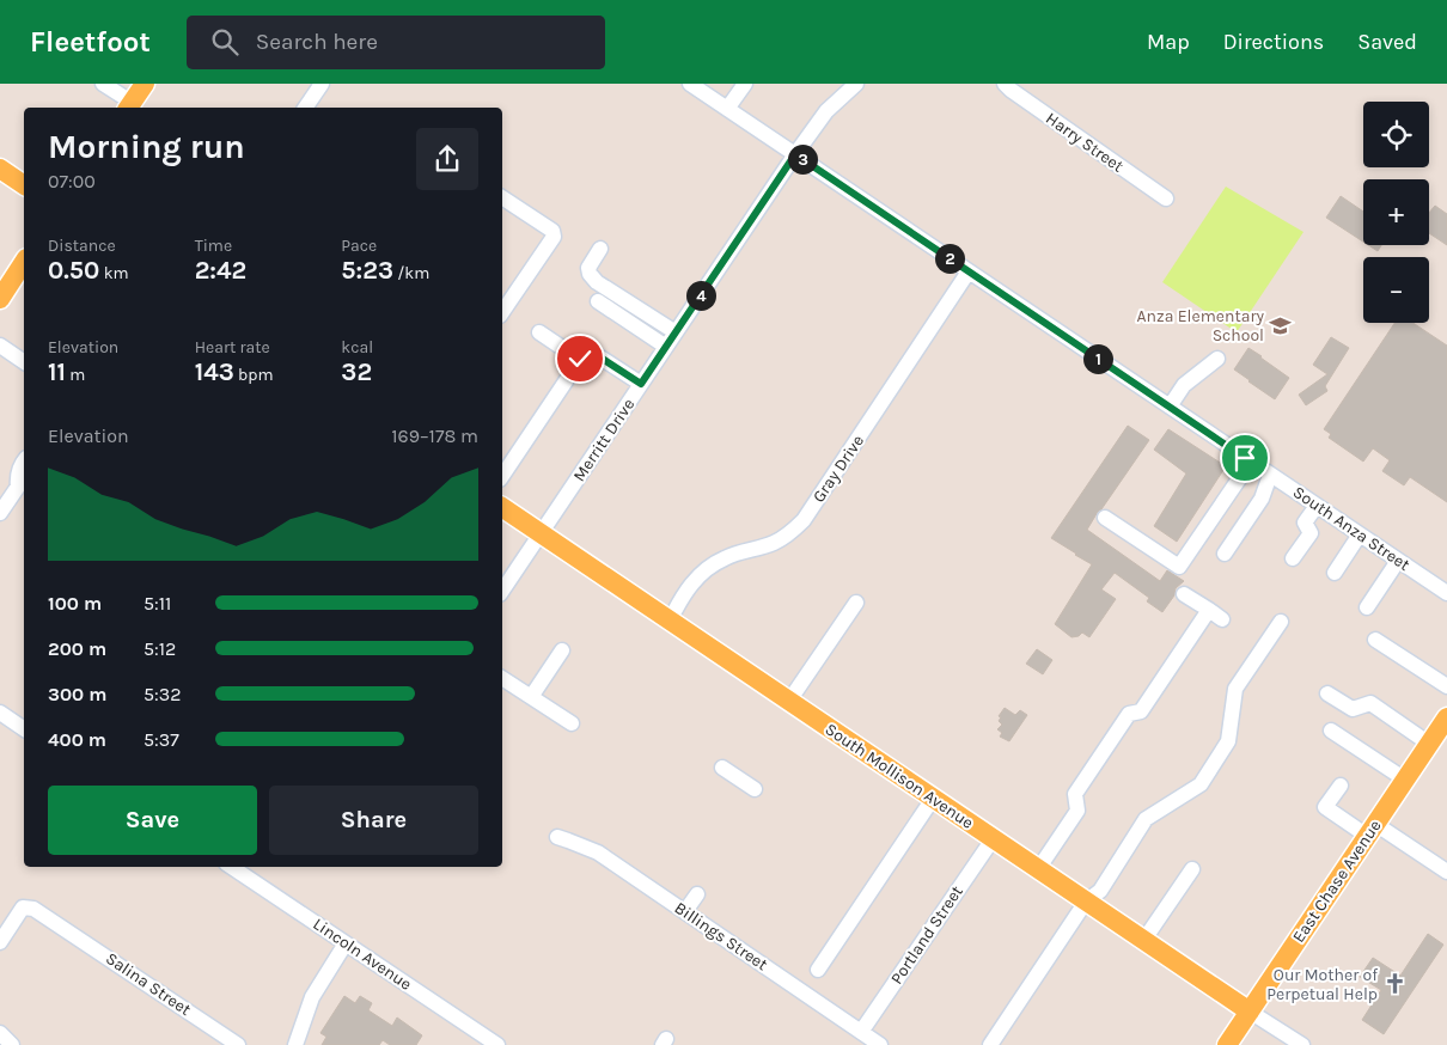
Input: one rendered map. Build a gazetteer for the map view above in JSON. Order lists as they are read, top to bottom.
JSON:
{
  "streets": {
    "main road": ["South Mollison Avenue", "East Chase Avenue"],
    "street": [
      "Harry Street",
      "Merritt Drive",
      "Gray Drive",
      "South Anza Street",
      "Portland Street",
      "Billings Street",
      "Lincoln Avenue",
      "Salina Street"
    ]
  },
  "crossings": [
    ["Merritt Drive", "South Anza Street"],
    ["Merritt Drive", "South Mollison Avenue"],
    ["Gray Drive", "South Anza Street"],
    ["Gray Drive", "South Mollison Avenue"],
    ["South Mollison Avenue", "East Chase Avenue"],
    ["South Mollison Avenue", "Portland Street"],
    ["Portland Street", "Billings Street"]
  ],
  "places": {
    "school or university": ["Anza Elementary School"],
    "church": ["Our Mother of Perpetual Help"]
  },
  "page": {
    "header": "Fleetfoot",
    "search": "Search here",
    "nav": ["Map", "Directions", "Saved"],
    "map_buttons": ["+", "−"],
    "heading": ["Morning run", "07:00"],
    "pins": [
      "3",
      "2",
      "4",
      "1"
    ],
    "stats": [
      ["Distance", "0.50 km"],
      ["Time", "2:42"],
      ["Pace", "5:23 /km"],
      ["Elevation", "11 m"],
      ["Heart rate", "143 bpm"],
      ["kcal", "32"]
    ],
    "chart": ["Elevation", "169–178 m"],
    "list": [
      {
        "name": "100 m",
        "note": "5:11"
      },
      {
        "name": "200 m",
        "note": "5:12"
      },
      {
        "name": "300 m",
        "note": "5:32"
      },
      {
        "name": "400 m",
        "note": "5:37"
      }
    ],
    "buttons": ["Save", "Share"]
  }
}
